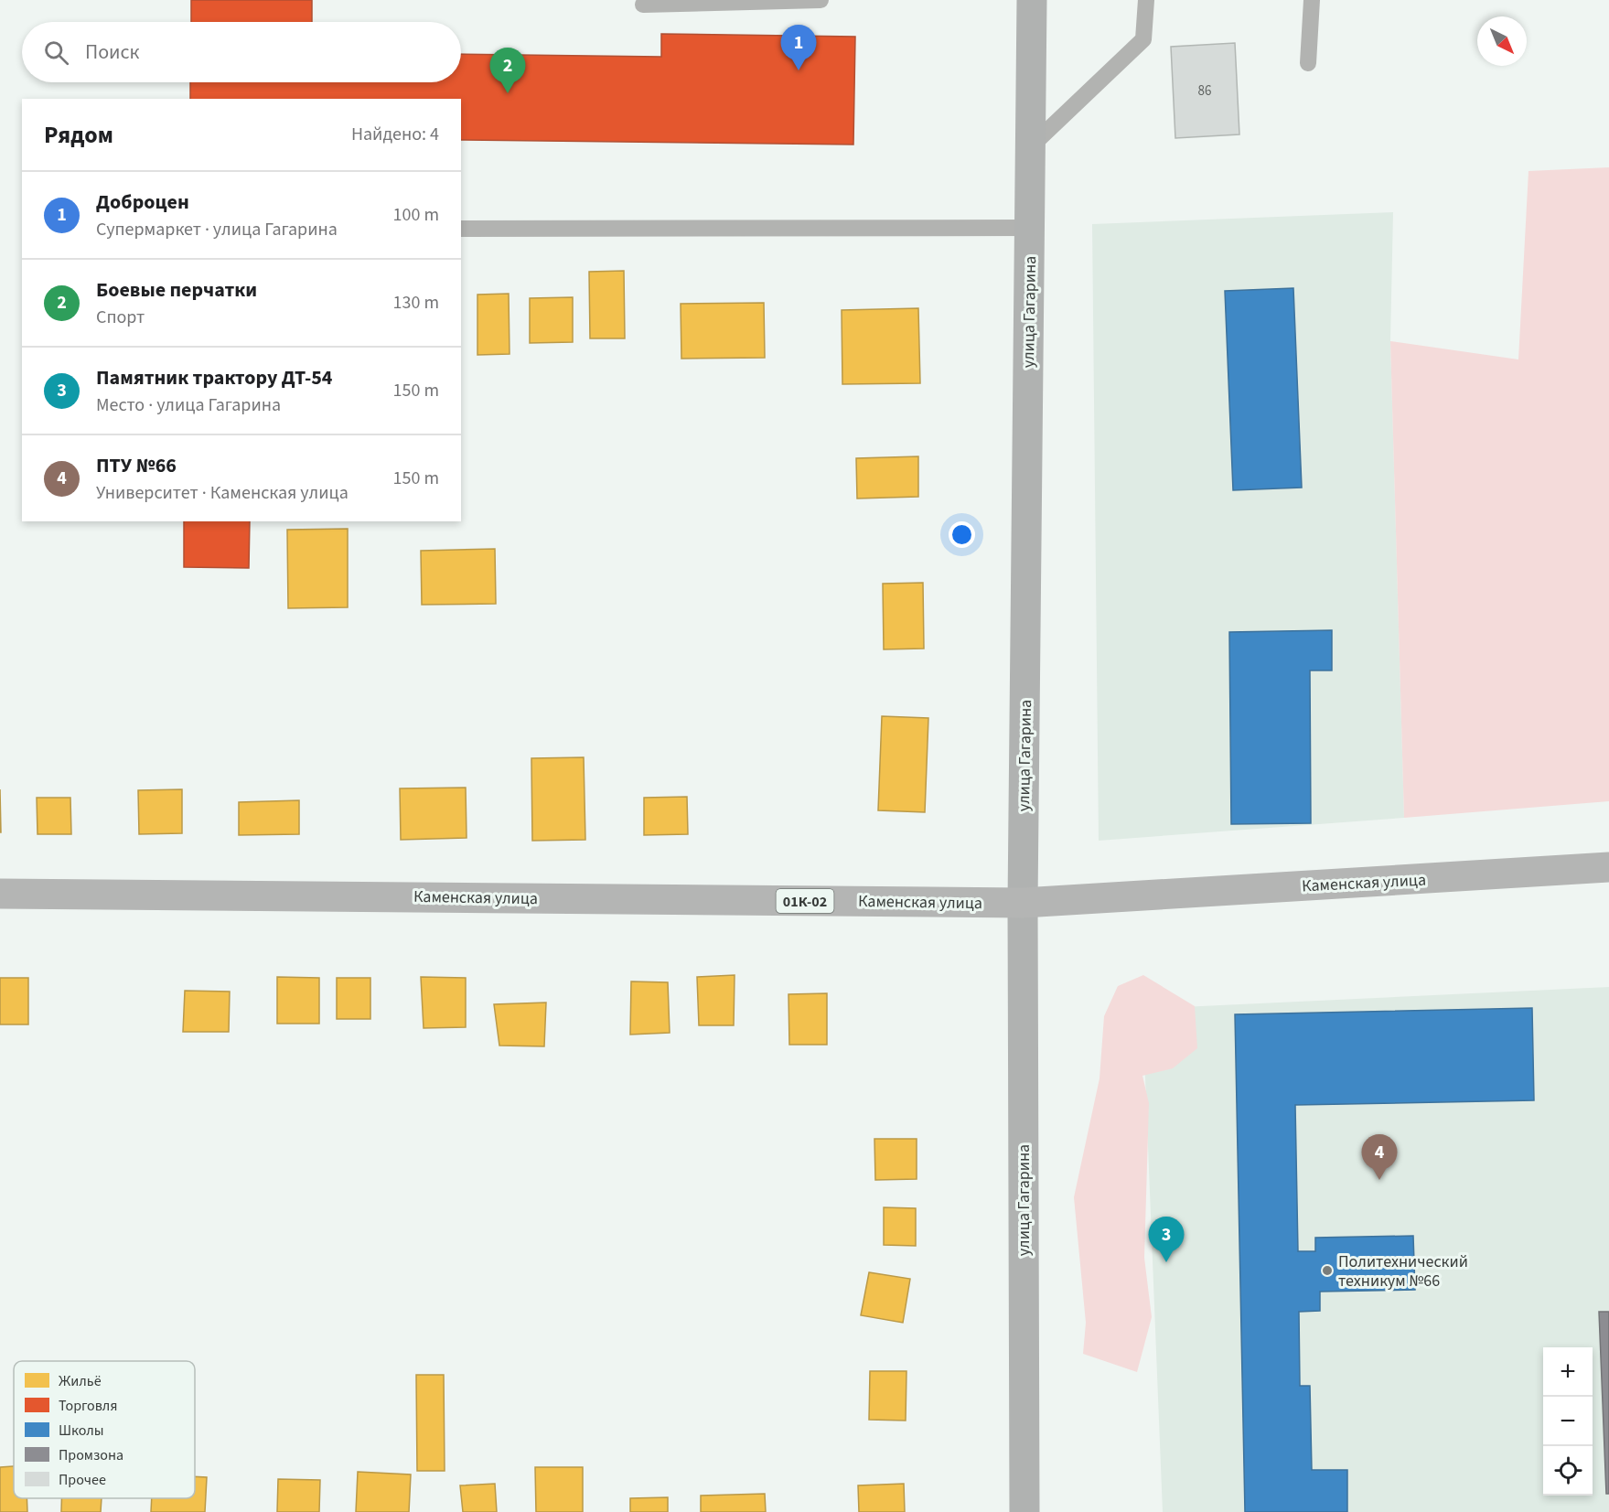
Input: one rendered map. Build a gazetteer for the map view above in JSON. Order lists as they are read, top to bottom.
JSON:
{
  "streets": {
    "main road": ["Каменская улица", "01К-02"],
    "street": ["улица Гагарина"]
  },
  "crossings": [
    ["улица Гагарина", "Каменская улица"]
  ],
  "places": ["Политехнический техникум №66"],
  "house_numbers": ["86"],
  "legend": [
    "Жильё",
    "Торговля",
    "Школы",
    "Промзона",
    "Прочее"
  ],
  "north": "bottom right",
  "page": {
    "search": "Поиск",
    "pins": [
      "1",
      "2",
      "4",
      "3"
    ],
    "heading": ["Рядом", "Найдено: 4"],
    "list": [
      {
        "mark": "1",
        "name": "Доброцен",
        "note": "Супермаркет · улица Гагарина",
        "value": "100 m"
      },
      {
        "mark": "2",
        "name": "Боевые перчатки",
        "note": "Спорт",
        "value": "130 m"
      },
      {
        "mark": "3",
        "name": "Памятник трактору ДТ-54",
        "note": "Место · улица Гагарина",
        "value": "150 m"
      },
      {
        "mark": "4",
        "name": "ПТУ №66",
        "note": "Университет · Каменская улица",
        "value": "150 m"
      }
    ],
    "map_buttons": ["+", "−"]
  }
}
